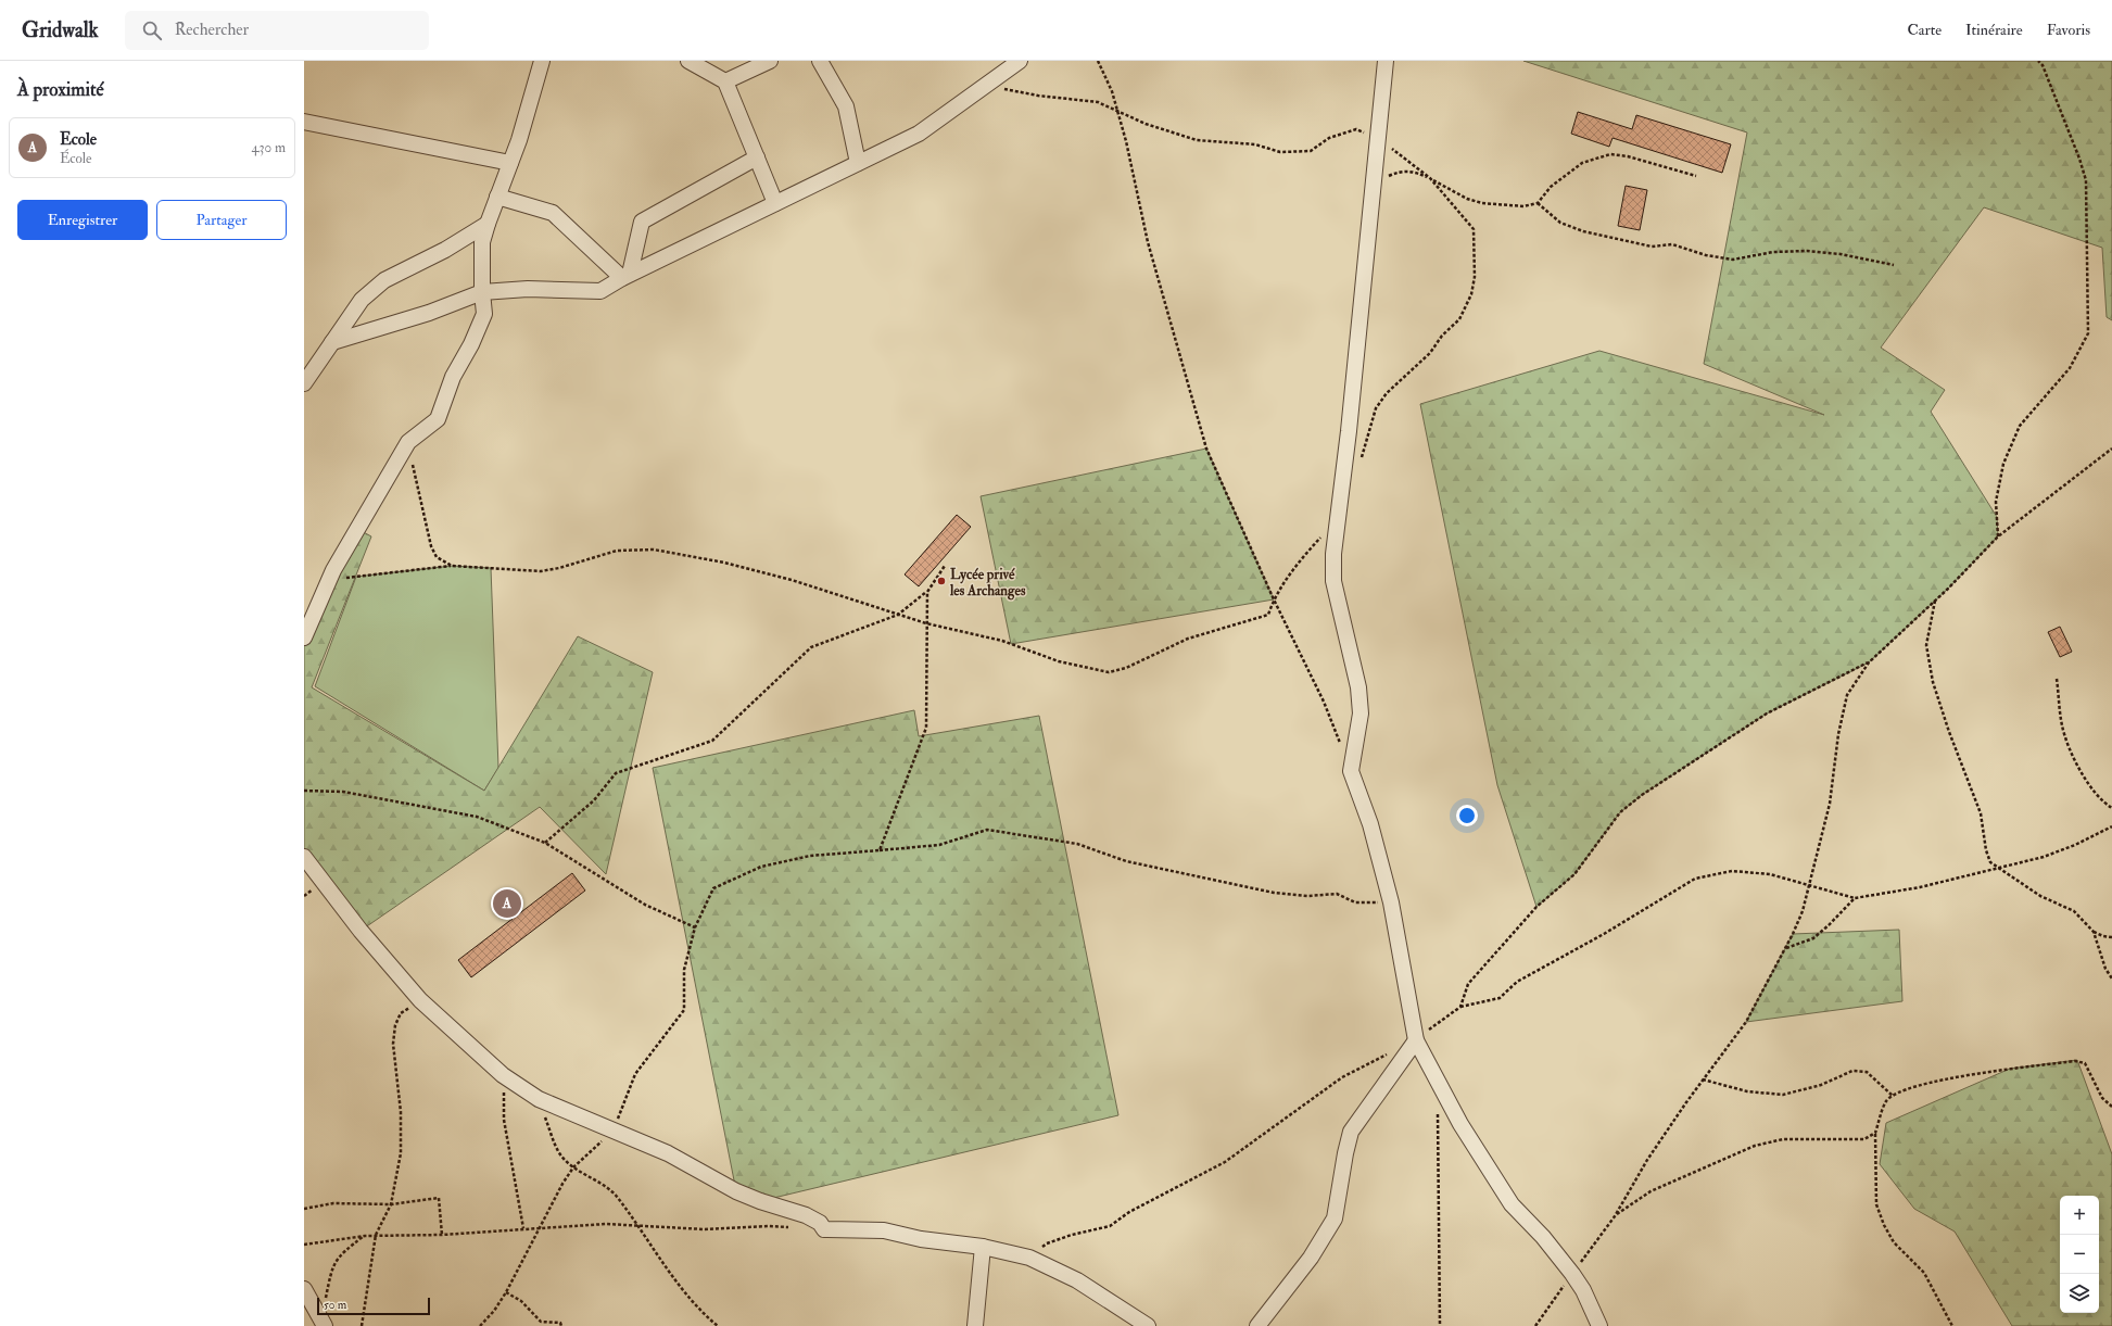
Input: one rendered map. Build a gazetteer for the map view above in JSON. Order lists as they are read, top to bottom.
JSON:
{
  "places": ["Lycée privé les Archanges"],
  "scale_bar": "50 m",
  "page": {
    "header": "Gridwalk",
    "search": "Rechercher",
    "nav": ["Carte", "Itinéraire", "Favoris"],
    "heading": "À proximité",
    "list": [
      {
        "mark": "A",
        "name": "Ecole",
        "note": "École",
        "value": "430 m"
      }
    ],
    "buttons": ["Enregistrer", "Partager"],
    "pins": "A",
    "map_buttons": ["+", "−"],
    "scale": "50 m"
  }
}
